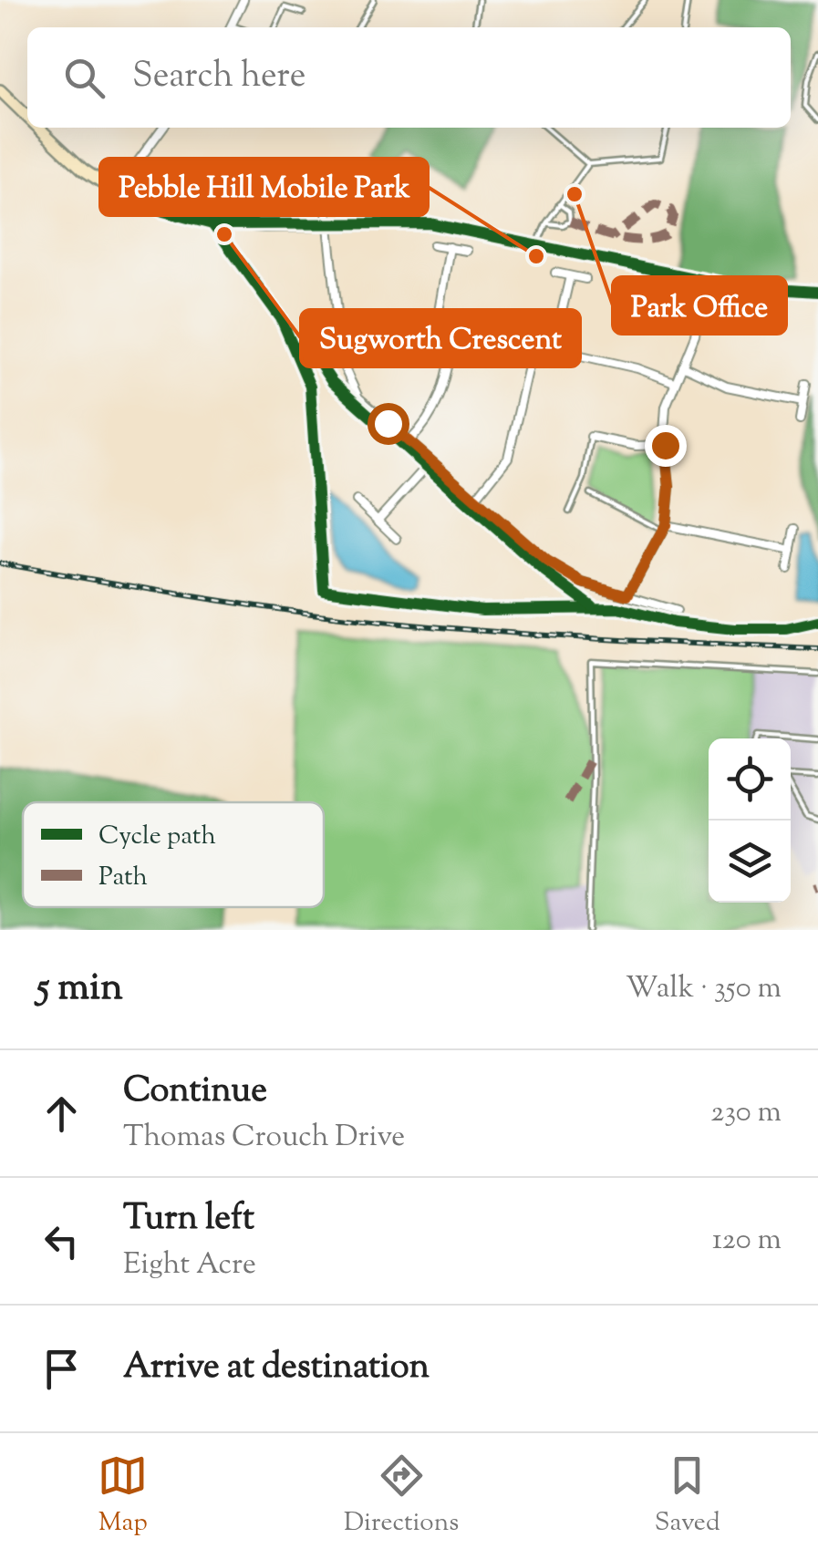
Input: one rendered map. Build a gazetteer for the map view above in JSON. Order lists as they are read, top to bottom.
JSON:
{
  "places": ["Park Office", "Sugworth Crescent", "Pebble Hill Mobile Park"],
  "legend": ["Cycle path", "Path"],
  "page": {
    "search": "Search here",
    "heading": ["5 min", "Walk · 350 m"],
    "list": [
      ["Continue", "Thomas Crouch Drive", "230 m"],
      ["Turn left", "Eight Acre", "120 m"],
      "Arrive at destination"
    ],
    "nav": ["Map", "Directions", "Saved"]
  }
}
